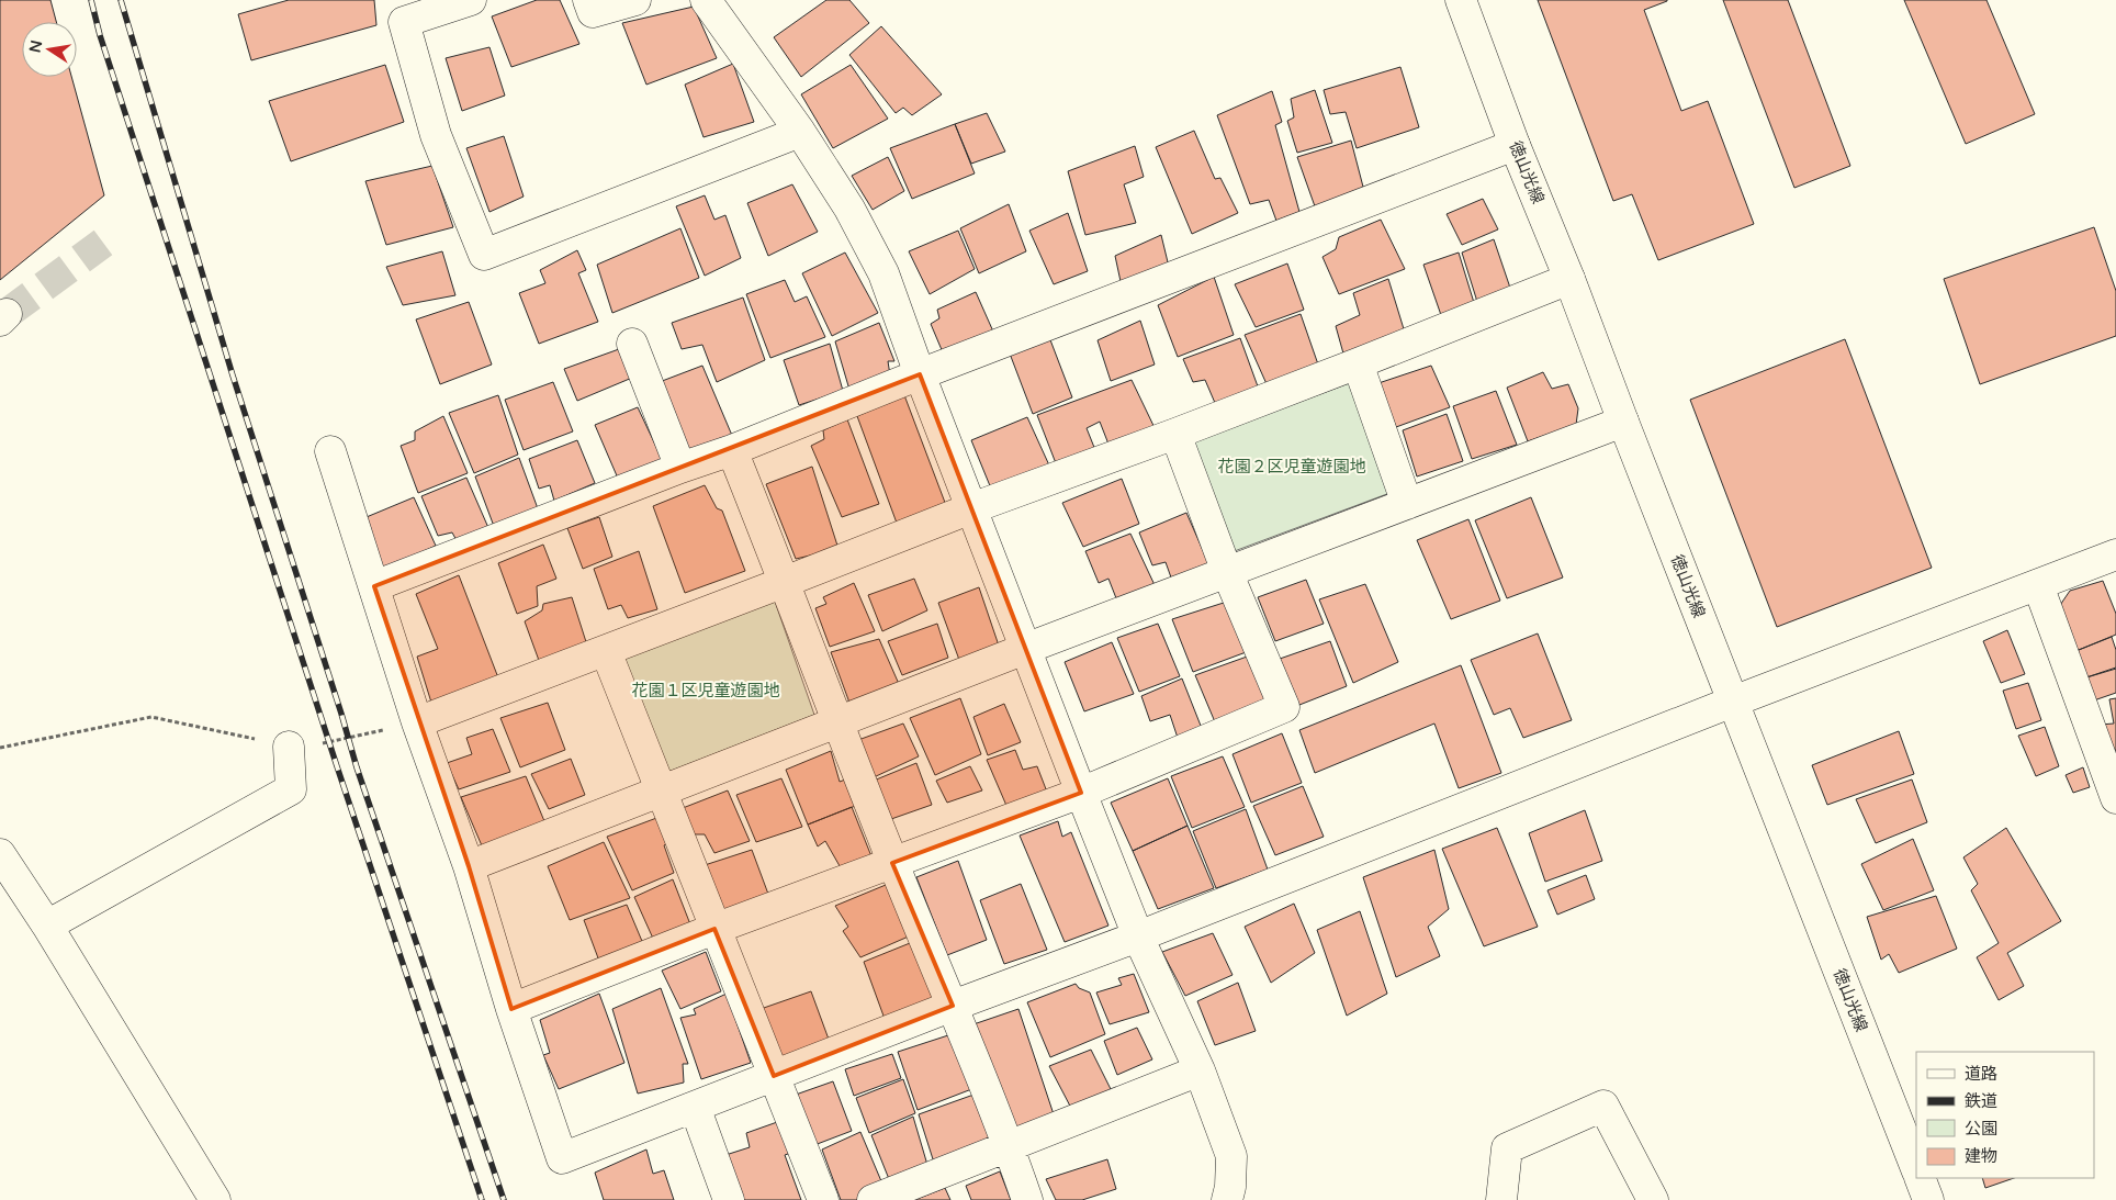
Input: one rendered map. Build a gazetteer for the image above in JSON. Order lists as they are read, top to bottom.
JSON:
{
  "streets": {
    "street": ["徳山光線"]
  },
  "parks": ["花園２区児童遊園地", "花園１区児童遊園地"],
  "legend": [
    "道路",
    "鉄道",
    "公園",
    "建物"
  ],
  "north": "left"
}
